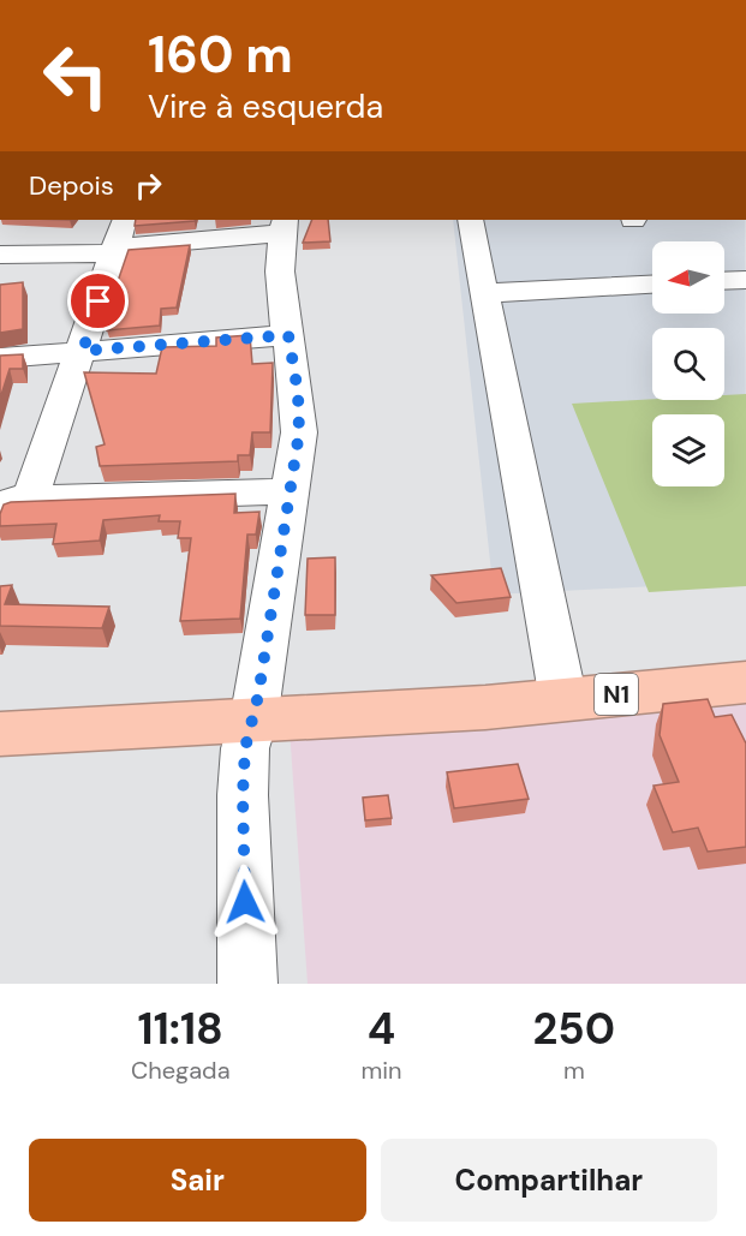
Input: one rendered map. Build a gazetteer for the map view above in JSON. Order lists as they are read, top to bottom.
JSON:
{
  "streets": {
    "highway": ["N1"]
  },
  "north": "left",
  "page": {
    "turn": ["160 m", "Vire à esquerda"],
    "then": "Depois",
    "eta": [
      "11:18",
      "Chegada",
      "4",
      "min",
      "250",
      "m"
    ],
    "buttons": ["Sair", "Compartilhar"]
  }
}
